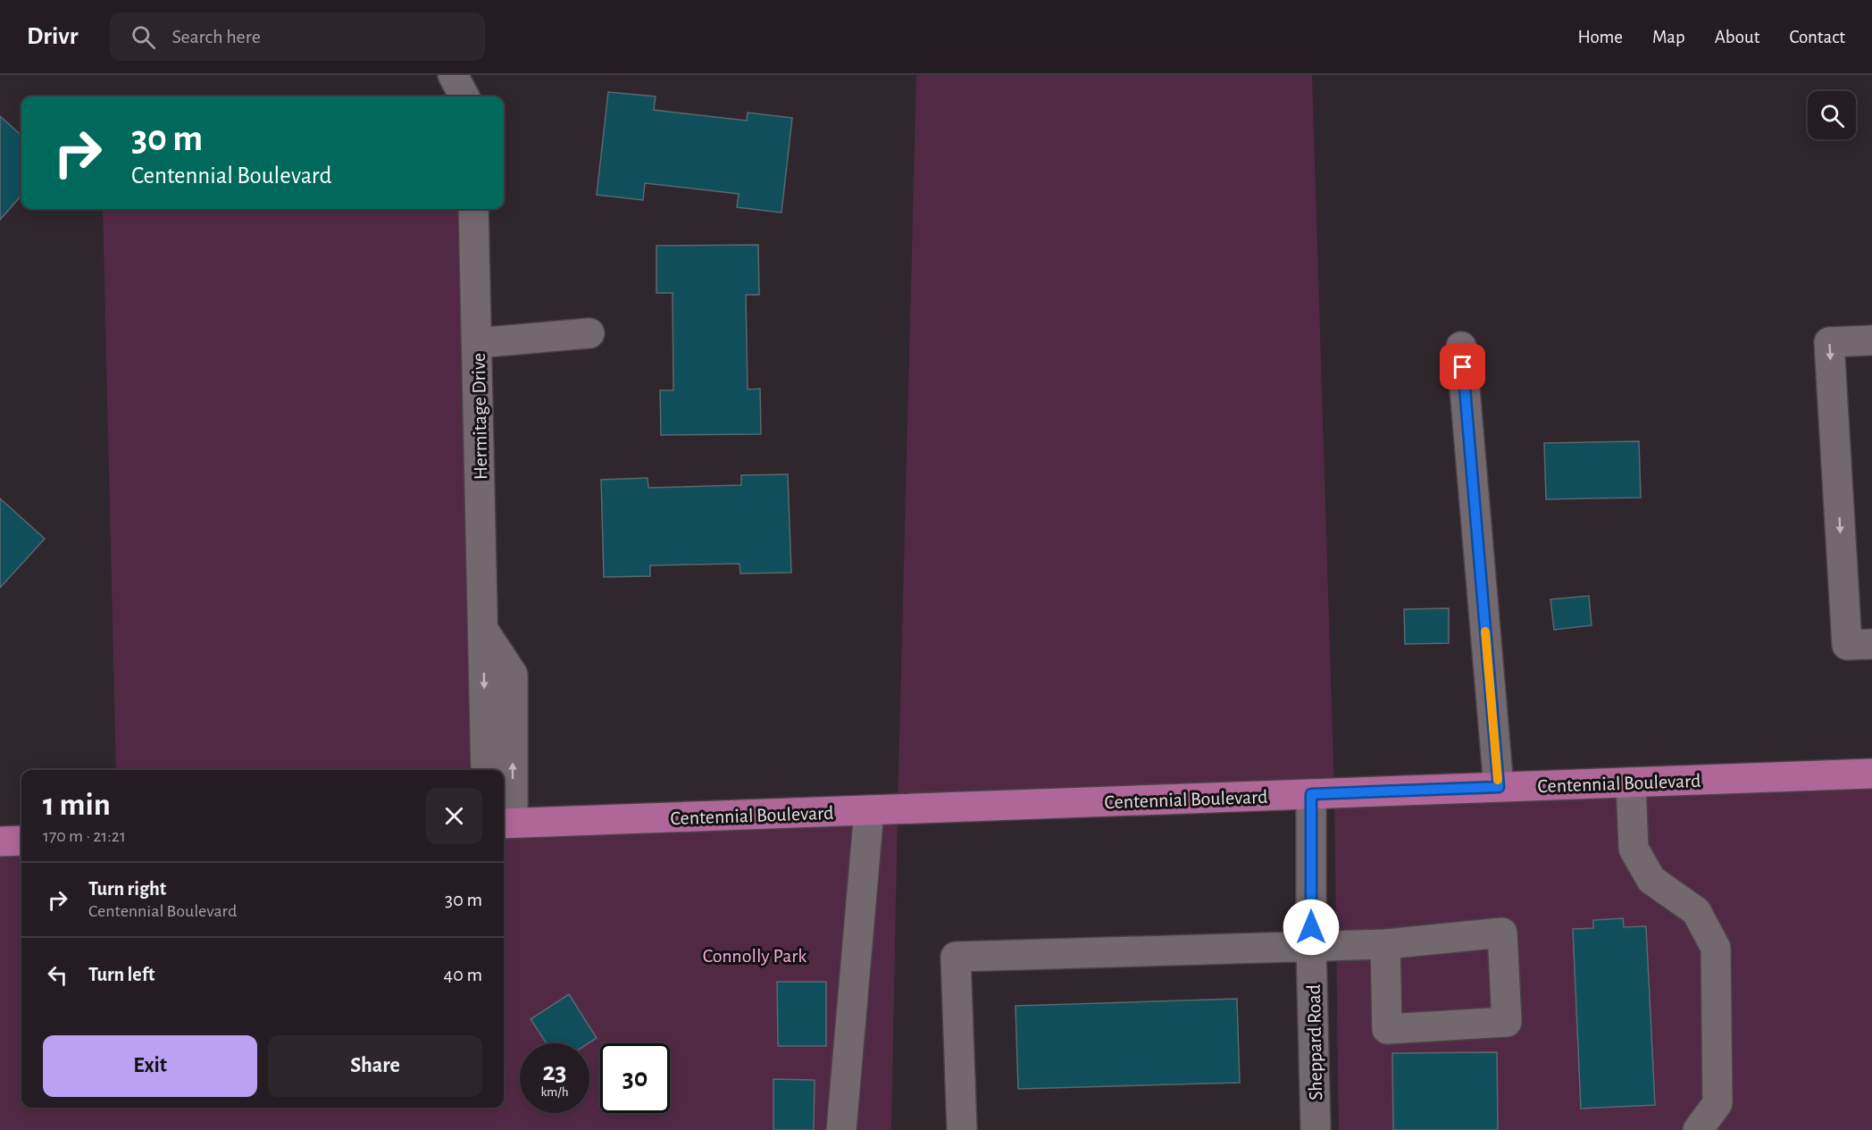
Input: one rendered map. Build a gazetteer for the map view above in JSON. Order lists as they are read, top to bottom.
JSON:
{
  "streets": {
    "main road": ["Centennial Boulevard"],
    "street": ["Hermitage Drive", "Sheppard Road"]
  },
  "crossings": [
    ["Centennial Boulevard", "Sheppard Road"]
  ],
  "parks": ["Connolly Park"],
  "page": {
    "header": "Drivr",
    "search": "Search here",
    "nav": [
      "Home",
      "Map",
      "About",
      "Contact"
    ],
    "turn": ["30 m", "Centennial Boulevard"],
    "heading": ["1 min", "170 m · 21:21"],
    "list": [
      {
        "name": "Turn right",
        "note": "Centennial Boulevard",
        "value": "30 m"
      },
      {
        "name": "Turn left",
        "value": "40 m"
      }
    ],
    "buttons": ["Exit", "Share"],
    "speed": "23 km/h",
    "limit": "30"
  }
}
